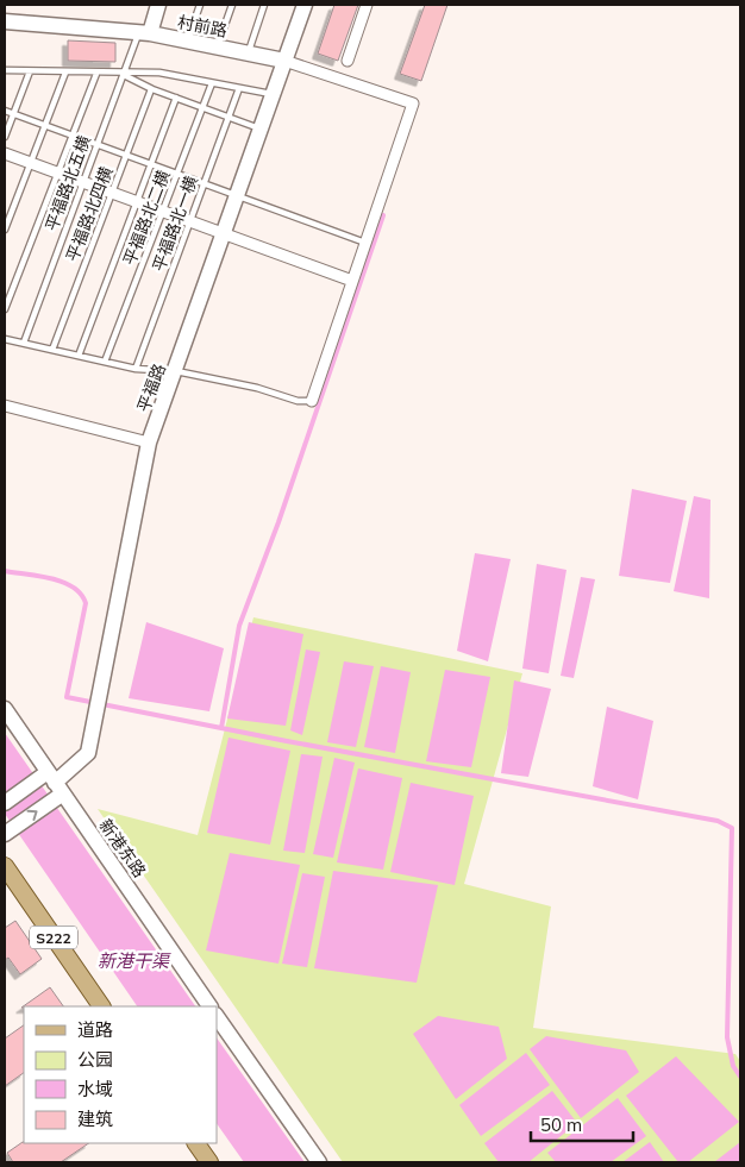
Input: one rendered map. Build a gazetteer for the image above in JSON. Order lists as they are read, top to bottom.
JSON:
{
  "streets": {
    "main road": ["S222"],
    "street": ["村前路", "平福路", "新港东路"],
    "lane": [
      "平福路北五横",
      "平福路北四横",
      "平福路北二横",
      "平福路北一横"
    ]
  },
  "crossings": [
    ["村前路", "平福路北五横"],
    ["村前路", "平福路"],
    ["平福路", "新港东路"]
  ],
  "water": ["新港干渠"],
  "legend": [
    "道路",
    "公园",
    "水域",
    "建筑"
  ],
  "scale_bar": "50 m"
}
